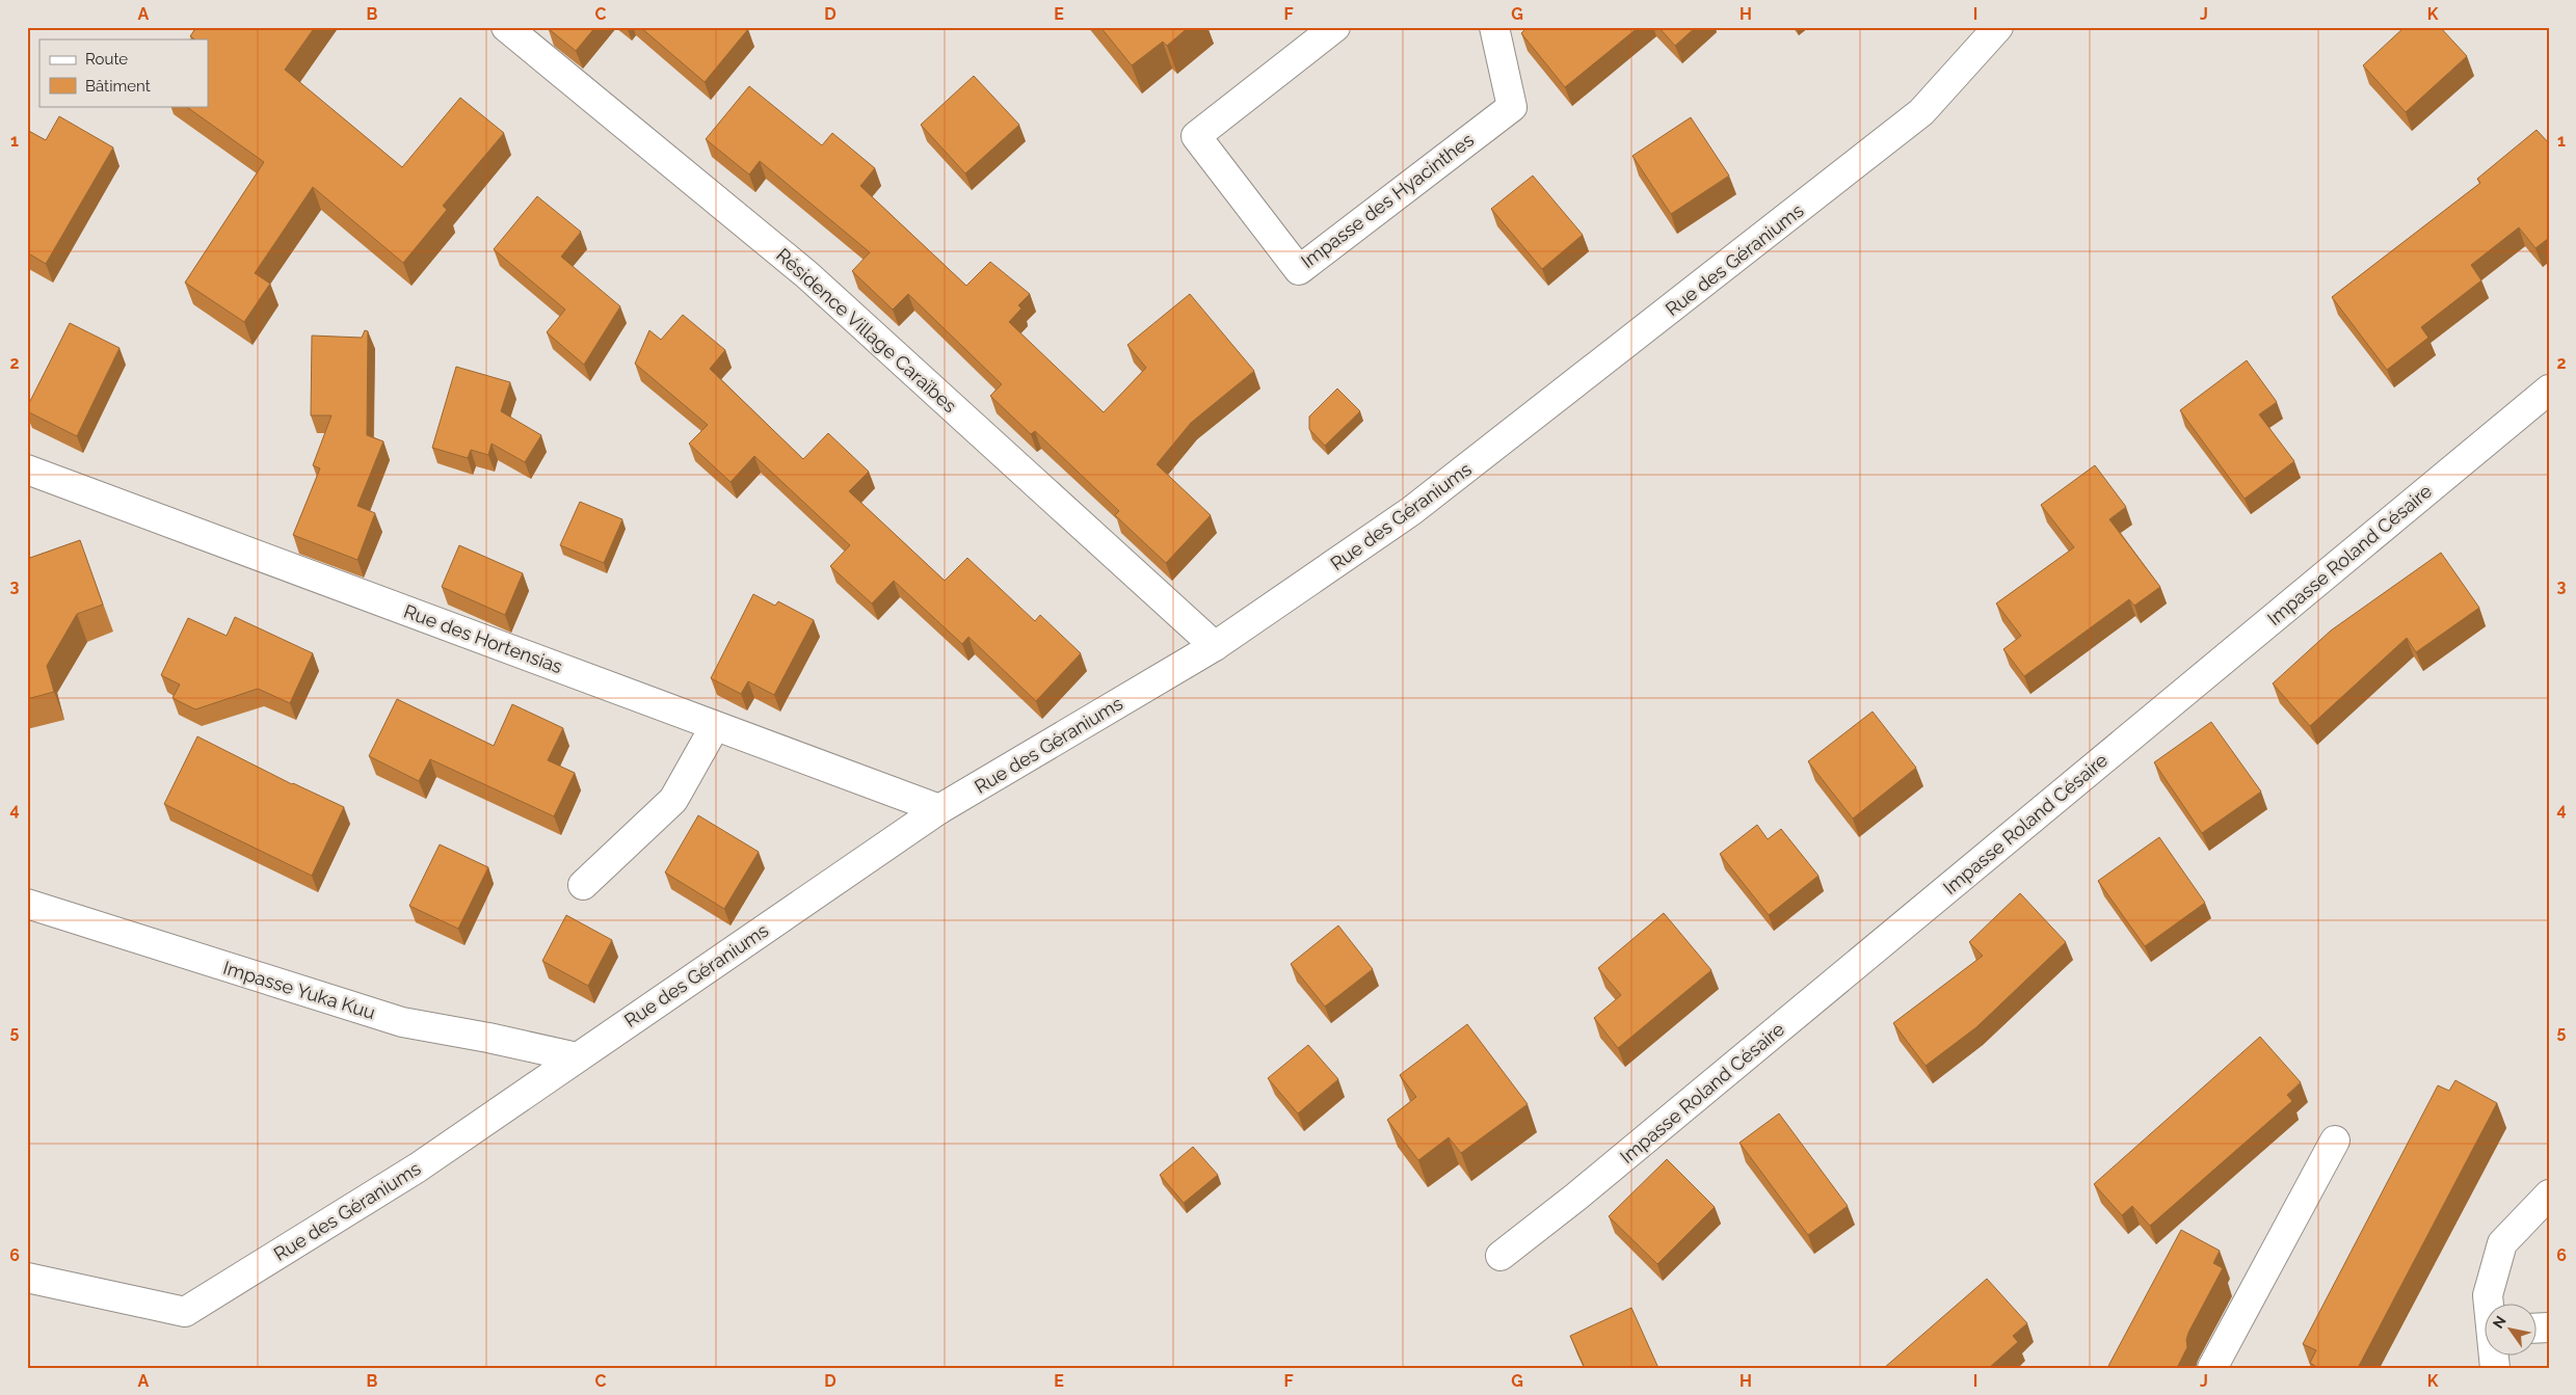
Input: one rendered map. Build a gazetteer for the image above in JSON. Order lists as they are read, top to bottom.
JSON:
{
  "streets": {
    "street": [
      "Impasse des Hyacinthes",
      "Rue des Géraniums",
      "Résidence Village Caraïbes",
      "Impasse Roland Césaire",
      "Rue des Hortensias",
      "Impasse Yuka Kuu"
    ]
  },
  "crossings": [
    ["Rue des Géraniums", "Résidence Village Caraïbes"],
    ["Rue des Géraniums", "Rue des Hortensias"],
    ["Rue des Géraniums", "Impasse Yuka Kuu"]
  ],
  "legend": ["Route", "Bâtiment"],
  "north": "top left",
  "grid": {
    "columns": [
      "A",
      "B",
      "C",
      "D",
      "E",
      "F",
      "G",
      "H",
      "I",
      "J",
      "K"
    ],
    "rows": [
      "1",
      "2",
      "3",
      "4",
      "5",
      "6"
    ]
  }
}
